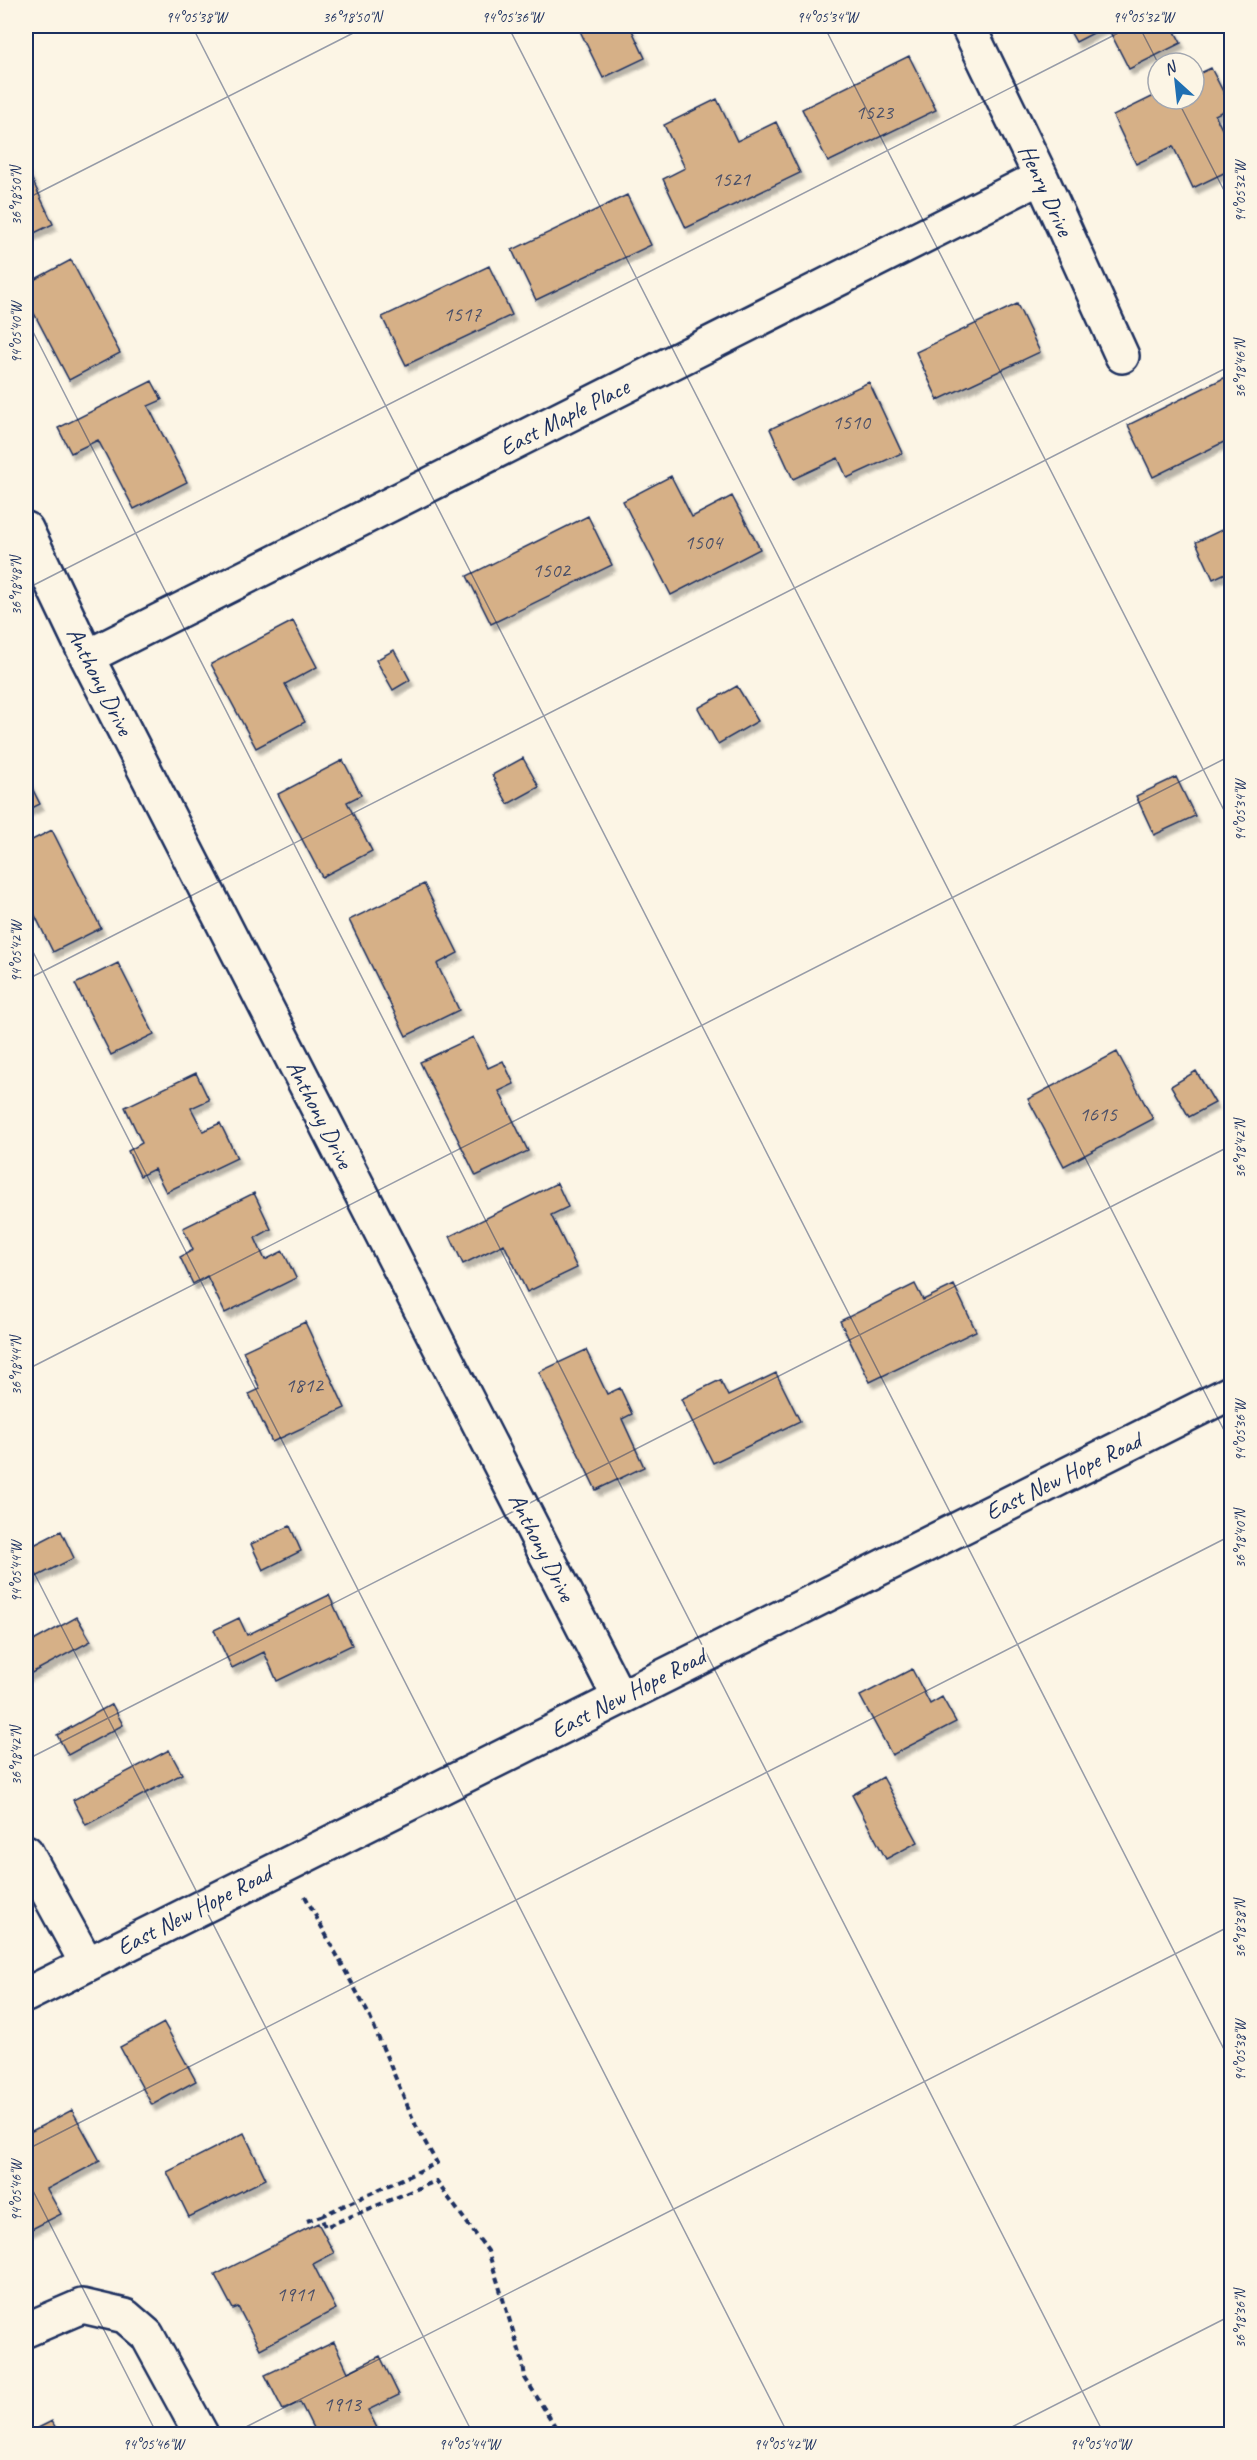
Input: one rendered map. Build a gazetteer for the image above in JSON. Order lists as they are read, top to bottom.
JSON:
{
  "streets": {
    "street": [
      "Henry Drive",
      "East Maple Place",
      "Anthony Drive",
      "East New Hope Road"
    ]
  },
  "crossings": [
    ["Henry Drive", "East Maple Place"],
    ["East Maple Place", "Anthony Drive"],
    ["Anthony Drive", "East New Hope Road"]
  ],
  "house_numbers": [
    "1523",
    "1521",
    "1517",
    "1510",
    "1504",
    "1502",
    "1615",
    "1812",
    "1911",
    "1913"
  ],
  "north": "top left",
  "coordinates": [
    "94°05'38\"W",
    "36°18'50\"N",
    "94°05'36\"W",
    "94°05'34\"W",
    "94°05'32\"W",
    "94°05'40\"W",
    "36°18'46\"N",
    "36°18'48\"N",
    "94°05'42\"W",
    "36°18'42\"N",
    "36°18'44\"N",
    "36°18'40\"N",
    "94°05'44\"W",
    "36°18'38\"N",
    "94°05'46\"W",
    "36°18'36\"N"
  ]
}
